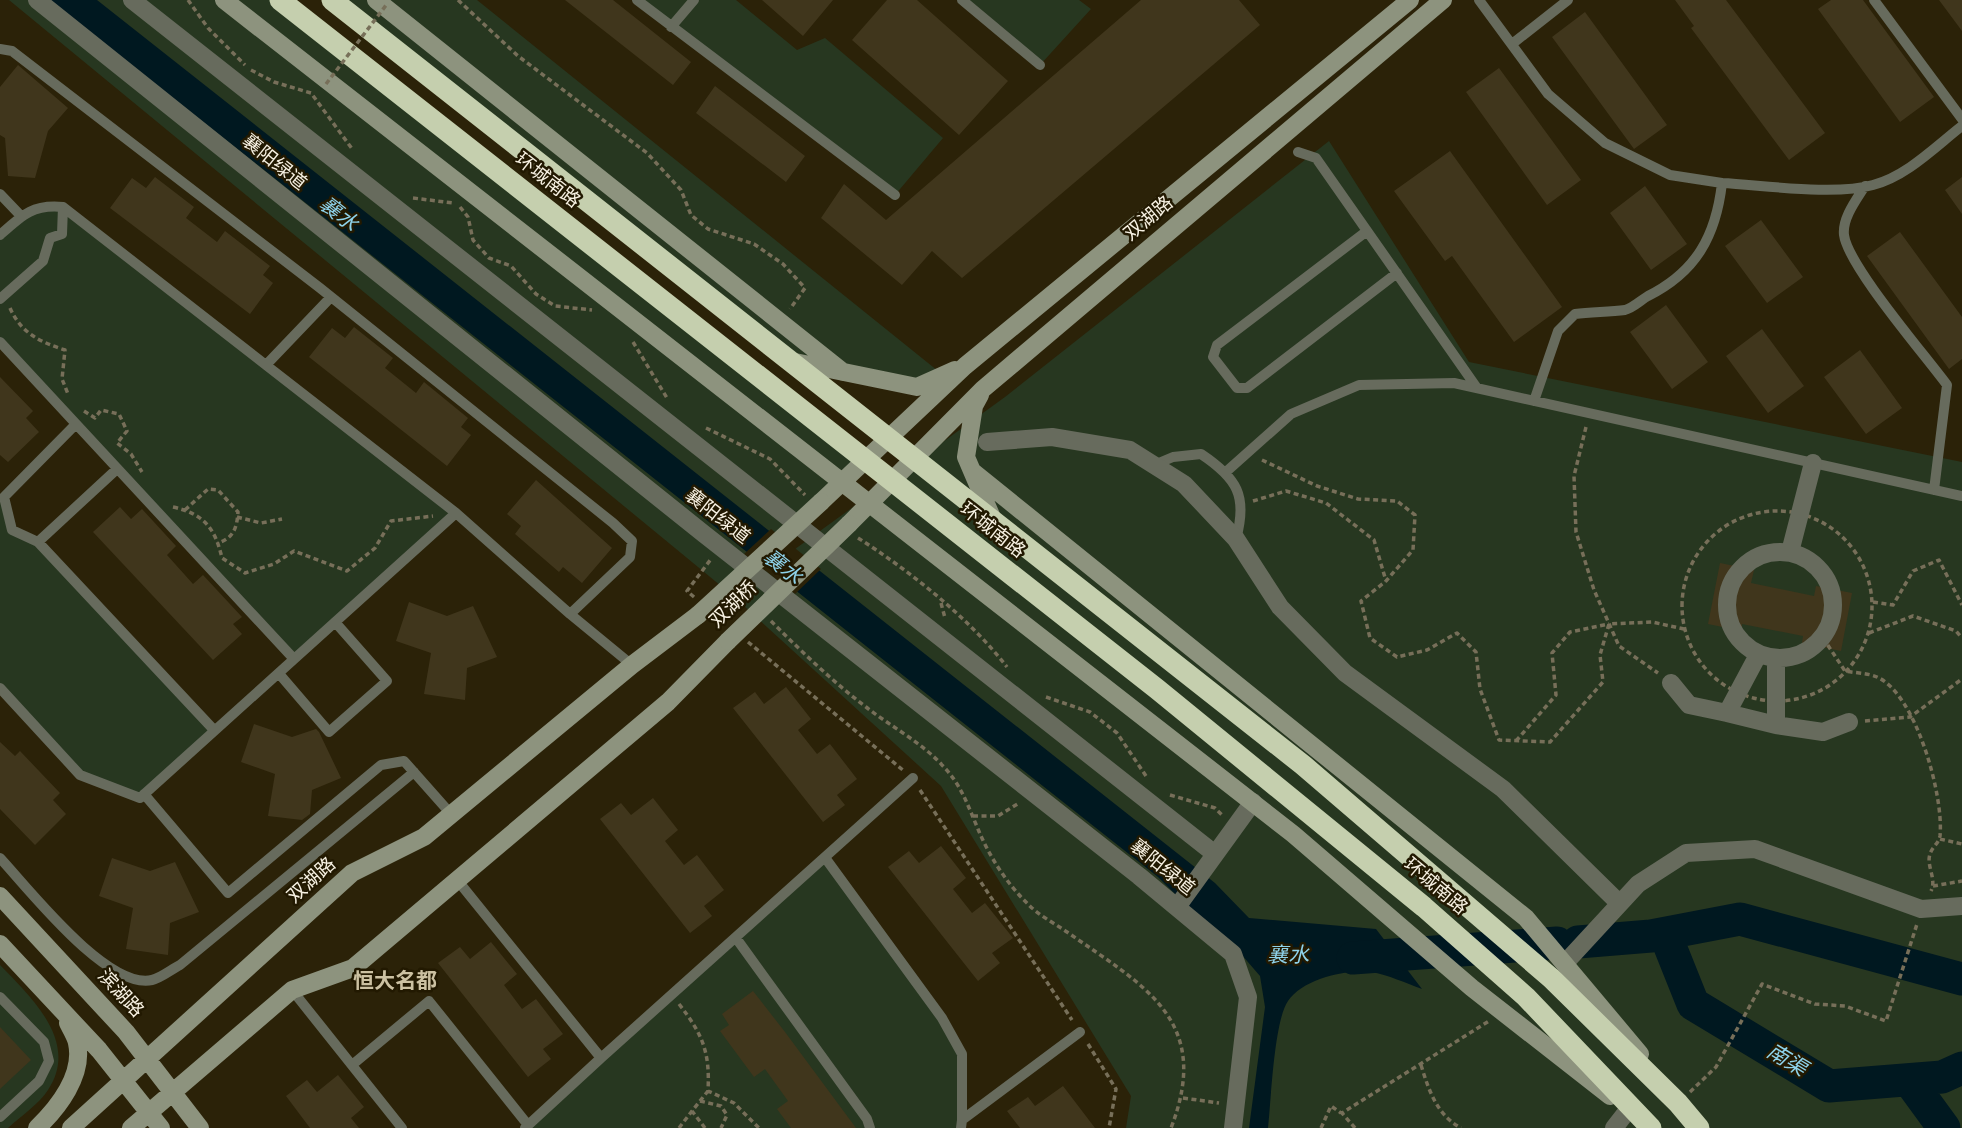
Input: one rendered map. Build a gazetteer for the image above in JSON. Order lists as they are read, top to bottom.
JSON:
{
  "streets": {
    "highway": ["环城南路"],
    "street": [
      "襄阳绿道",
      "双湖路",
      "双湖桥",
      "滨湖路"
    ]
  },
  "crossings": [
    ["环城南路", "双湖路"],
    ["环城南路", "双湖桥"],
    ["双湖路", "双湖桥"],
    ["双湖路", "滨湖路"]
  ],
  "districts": ["恒大名都"],
  "water": ["襄水", "南渠"]
}
